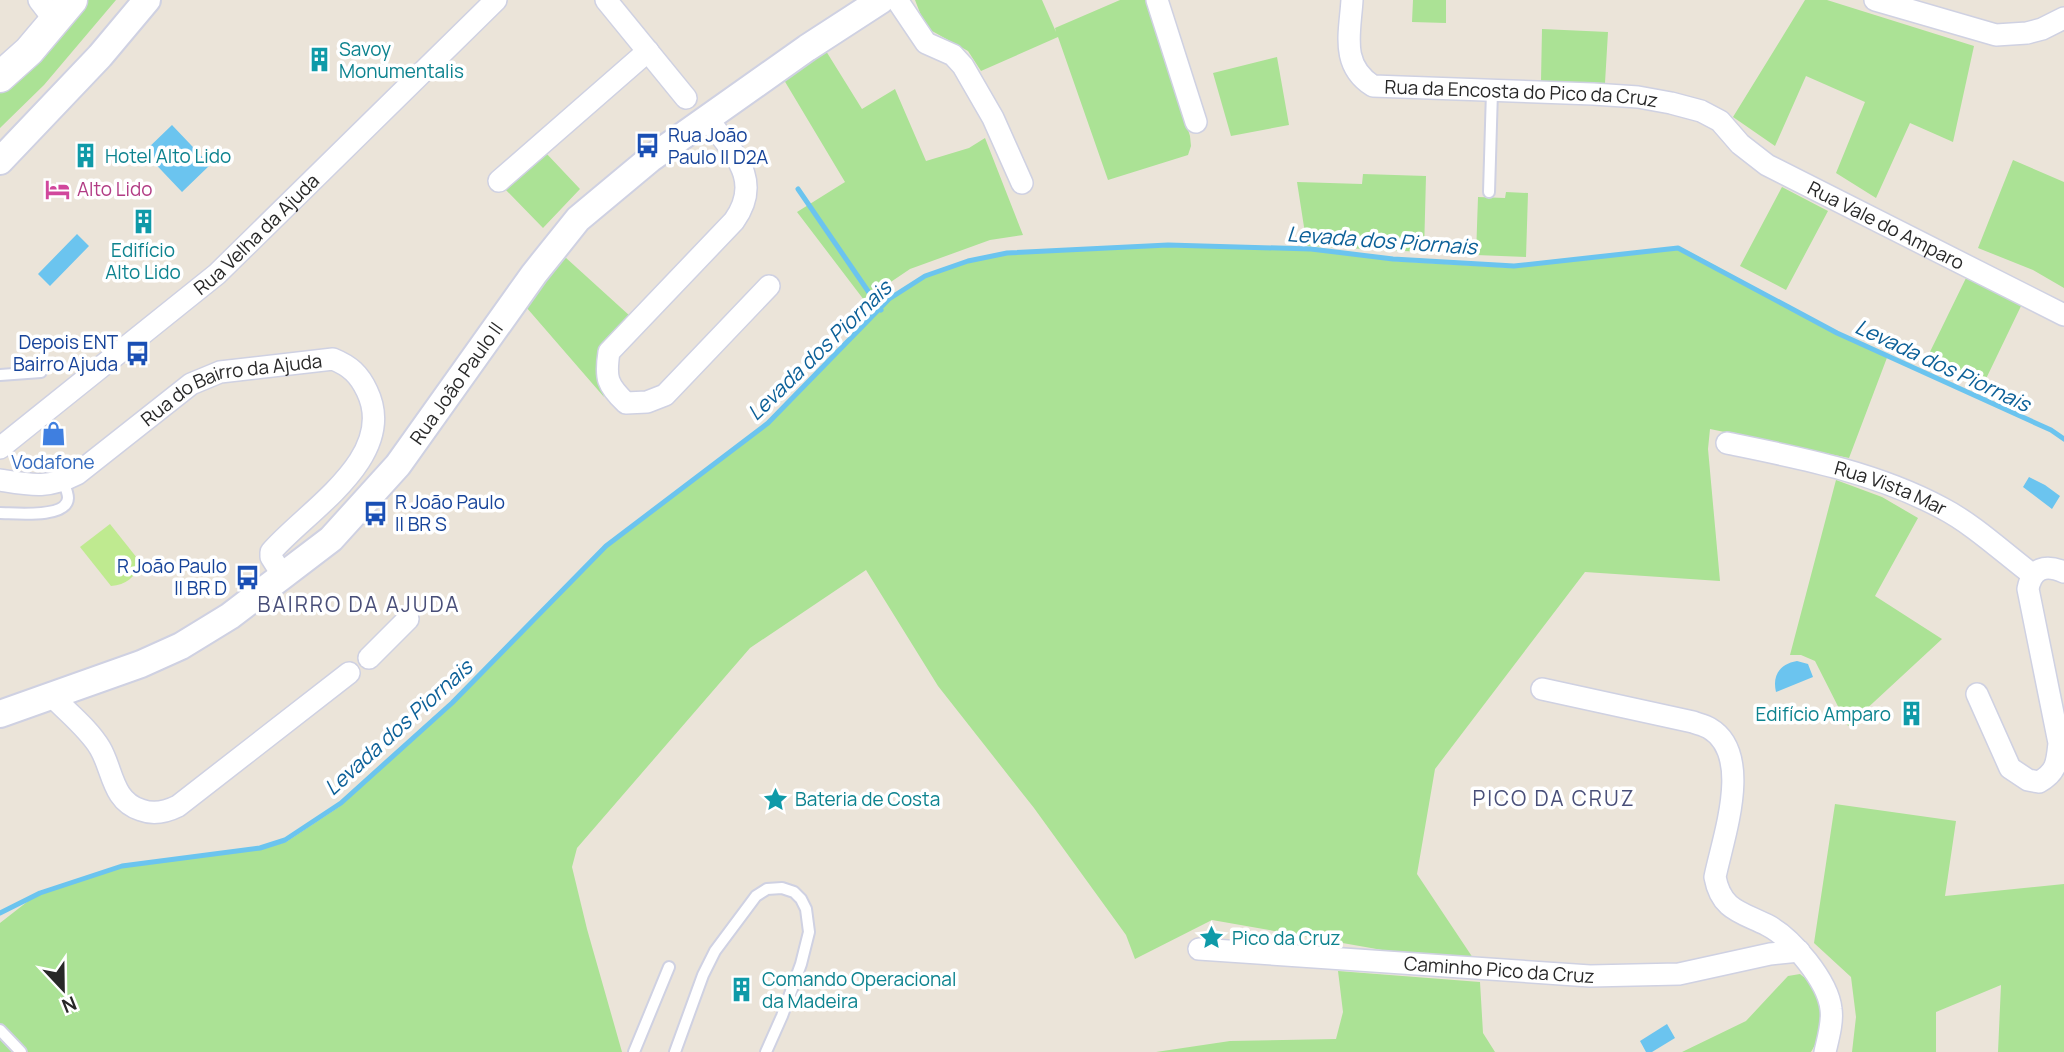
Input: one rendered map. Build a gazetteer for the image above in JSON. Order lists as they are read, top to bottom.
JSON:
{
  "streets": {
    "street": [
      "Rua da Encosta do Pico da Cruz",
      "Rua Vale do Amparo",
      "Rua Velha da Ajuda",
      "Rua João Paulo II",
      "Rua do Bairro da Ajuda",
      "Rua Vista Mar",
      "Caminho Pico da Cruz"
    ]
  },
  "crossings": [
    ["Rua da Encosta do Pico da Cruz", "Rua Vale do Amparo"],
    ["Rua João Paulo II", "Rua do Bairro da Ajuda"]
  ],
  "districts": ["BAIRRO DA AJUDA", "PICO DA CRUZ"],
  "water": ["Levada dos Piornais"],
  "places": {
    "building": [
      "Savoy Monumentalis",
      "Hotel Alto Lido",
      "Edifício Alto Lido",
      "Edifício Amparo",
      "Comando Operacional da Madeira"
    ],
    "bus stop": [
      "Rua João Paulo II D2A",
      "Depois ENT Bairro Ajuda",
      "R João Paulo II BR S",
      "R João Paulo II BR D"
    ],
    "hotel": ["Alto Lido"],
    "shop": ["Vodafone"],
    "place": ["Bateria de Costa", "Pico da Cruz"]
  },
  "north": "bottom"
}
